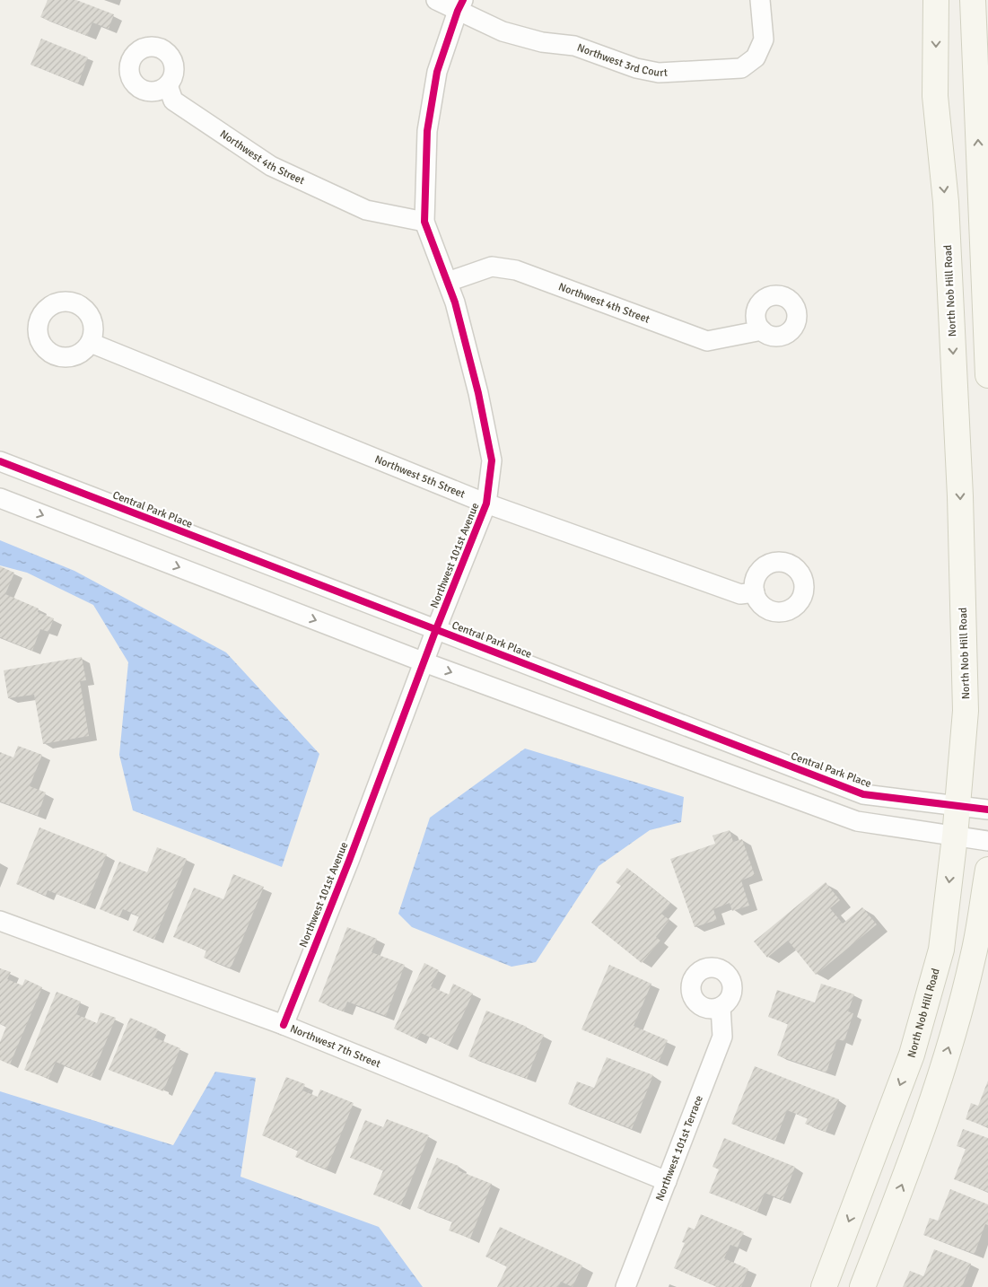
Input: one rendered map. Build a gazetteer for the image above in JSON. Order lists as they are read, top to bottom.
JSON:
{
  "streets": {
    "main road": ["North Nob Hill Road"],
    "street": [
      "Northwest 3rd Court",
      "Northwest 4th Street",
      "Northwest 5th Street",
      "Central Park Place",
      "Northwest 101st Avenue",
      "Northwest 7th Street",
      "Northwest 101st Terrace"
    ]
  },
  "crossings": [
    ["Northwest 3rd Court", "Northwest 101st Avenue"],
    ["Northwest 4th Street", "Northwest 101st Avenue"],
    ["North Nob Hill Road", "Central Park Place"],
    ["Northwest 5th Street", "Northwest 101st Avenue"],
    ["Central Park Place", "Northwest 101st Avenue"],
    ["Northwest 101st Avenue", "Northwest 7th Street"],
    ["Northwest 7th Street", "Northwest 101st Terrace"]
  ]
}
